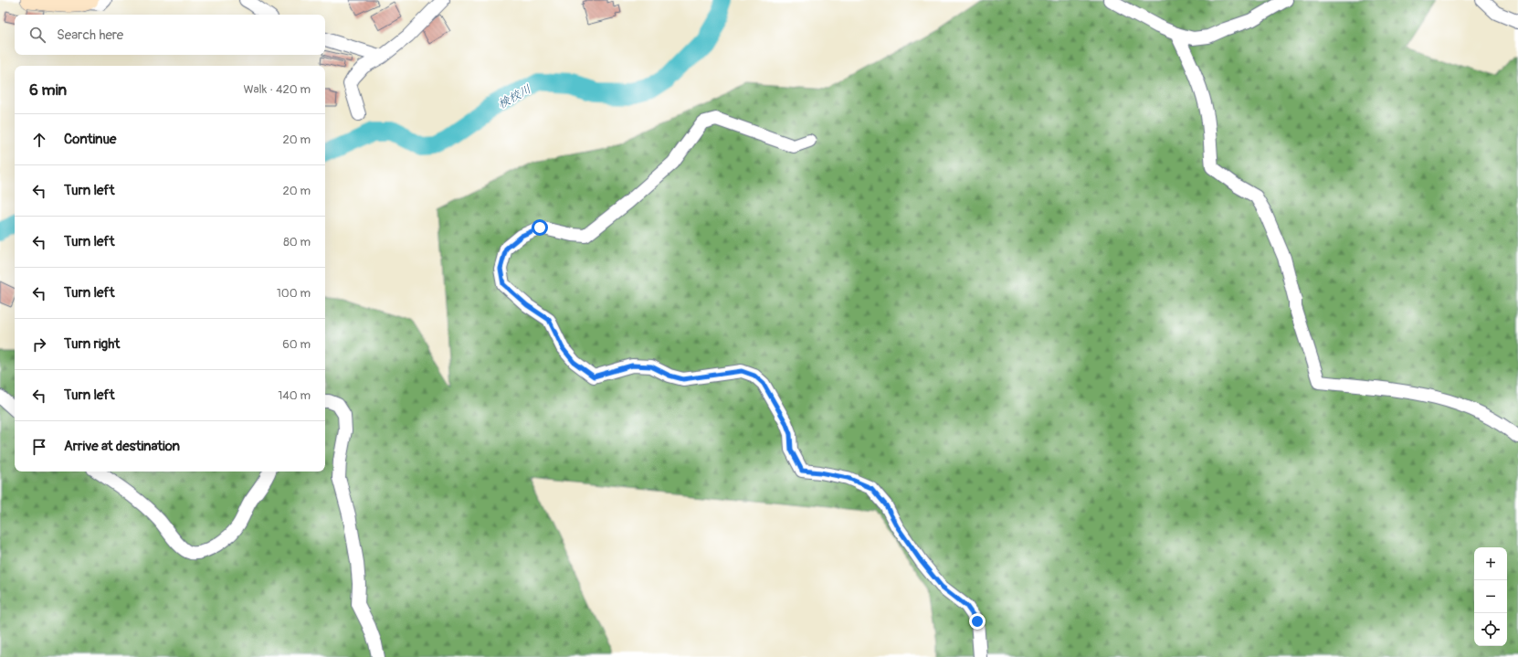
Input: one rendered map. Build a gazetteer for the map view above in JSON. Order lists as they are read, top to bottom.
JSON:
{
  "water": ["検校川"],
  "page": {
    "search": "Search here",
    "heading": ["6 min", "Walk · 420 m"],
    "list": [
      ["Continue", "20 m"],
      ["Turn left", "20 m"],
      ["Turn left", "80 m"],
      ["Turn left", "100 m"],
      ["Turn right", "60 m"],
      ["Turn left", "140 m"],
      "Arrive at destination"
    ],
    "map_buttons": ["+", "−"]
  }
}
